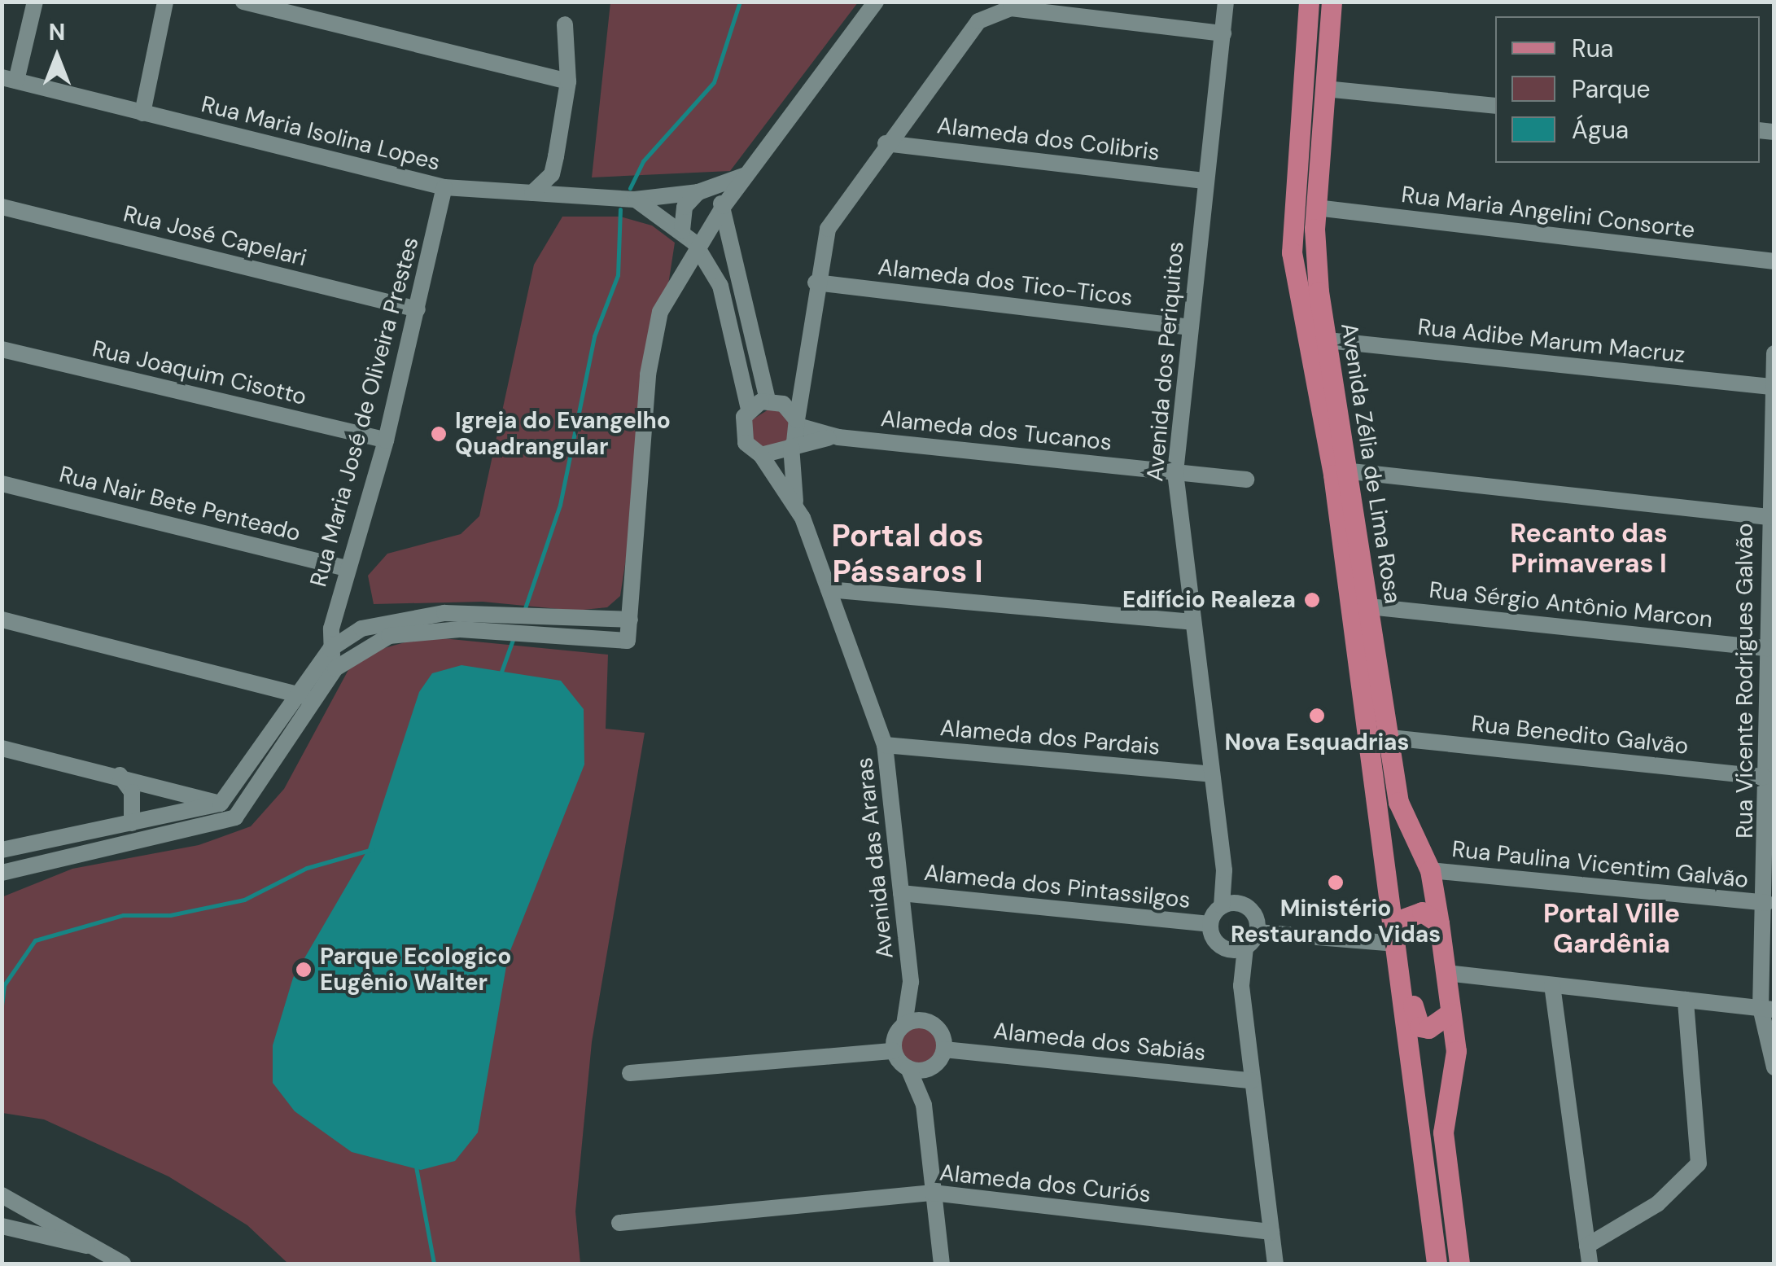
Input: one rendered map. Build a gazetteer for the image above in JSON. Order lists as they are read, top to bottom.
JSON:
{
  "streets": {
    "main road": ["Avenida Zélia de Lima Rosa"],
    "street": [
      "Rua Maria Isolina Lopes",
      "Alameda dos Colibris",
      "Rua Maria Angelini Consorte",
      "Rua José Capelari",
      "Alameda dos Tico-Ticos",
      "Rua Adibe Marum Macruz",
      "Avenida dos Periquitos",
      "Rua Joaquim Cisotto",
      "Rua Maria José de Oliveira Prestes",
      "Alameda dos Tucanos",
      "Rua Nair Bete Penteado",
      "Rua Sérgio Antônio Marcon",
      "Rua Vicente Rodrigues Galvão",
      "Rua Benedito Galvão",
      "Alameda dos Pardais",
      "Avenida das Araras",
      "Rua Paulina Vicentim Galvão",
      "Alameda dos Pintassilgos",
      "Alameda dos Sabiás",
      "Alameda dos Curiós"
    ]
  },
  "crossings": [
    ["Rua Maria Isolina Lopes", "Rua Maria José de Oliveira Prestes"],
    ["Alameda dos Colibris", "Avenida dos Periquitos"],
    ["Alameda dos Colibris", "Avenida das Araras"],
    ["Rua Maria Angelini Consorte", "Avenida Zélia de Lima Rosa"],
    ["Rua José Capelari", "Rua Maria José de Oliveira Prestes"],
    ["Alameda dos Tico-Ticos", "Avenida dos Periquitos"],
    ["Alameda dos Tico-Ticos", "Avenida das Araras"],
    ["Rua Adibe Marum Macruz", "Avenida Zélia de Lima Rosa"],
    ["Rua Adibe Marum Macruz", "Rua Vicente Rodrigues Galvão"],
    ["Avenida dos Periquitos", "Alameda dos Tucanos"],
    ["Avenida dos Periquitos", "Alameda dos Pardais"],
    ["Avenida dos Periquitos", "Avenida das Araras"],
    ["Rua Joaquim Cisotto", "Rua Maria José de Oliveira Prestes"],
    ["Rua Maria José de Oliveira Prestes", "Rua Nair Bete Penteado"],
    ["Alameda dos Tucanos", "Avenida das Araras"],
    ["Avenida Zélia de Lima Rosa", "Rua Sérgio Antônio Marcon"],
    ["Avenida Zélia de Lima Rosa", "Rua Benedito Galvão"],
    ["Avenida Zélia de Lima Rosa", "Rua Paulina Vicentim Galvão"],
    ["Rua Sérgio Antônio Marcon", "Rua Vicente Rodrigues Galvão"],
    ["Rua Vicente Rodrigues Galvão", "Rua Benedito Galvão"],
    ["Rua Vicente Rodrigues Galvão", "Rua Paulina Vicentim Galvão"],
    ["Alameda dos Pardais", "Avenida das Araras"],
    ["Avenida das Araras", "Alameda dos Pintassilgos"]
  ],
  "districts": ["Recanto das Primaveras I", "Portal dos Pássaros I", "Portal Ville Gardênia"],
  "places": [
    "Igreja do Evangelho Quadrangular",
    "Edifício Realeza",
    "Nova Esquadrias",
    "Ministério Restaurando Vidas",
    "Parque Ecologico Eugênio Walter"
  ],
  "legend": ["Rua", "Parque", "Água"],
  "north": "top"
}
